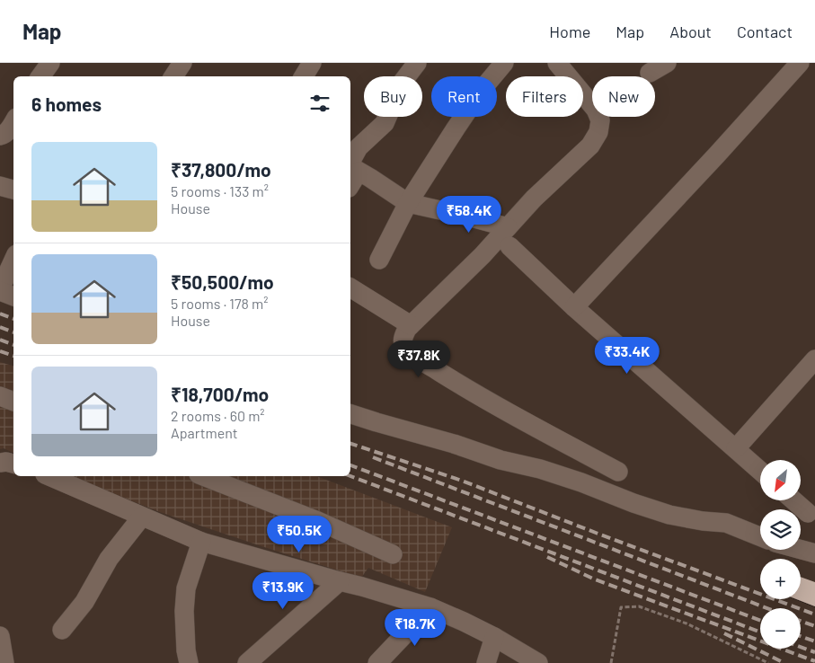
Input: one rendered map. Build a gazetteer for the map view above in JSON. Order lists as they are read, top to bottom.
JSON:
{
  "north": "bottom left",
  "page": {
    "header": "Map",
    "nav": [
      "Home",
      "Map",
      "About",
      "Contact"
    ],
    "chip": [
      "Buy",
      "Rent",
      "Filters",
      "New"
    ],
    "heading": "6 homes",
    "list": [
      {
        "name": "₹37,800/mo",
        "note": "5 rooms · 133 m² · House"
      },
      {
        "name": "₹50,500/mo",
        "note": "5 rooms · 178 m² · House"
      },
      {
        "name": "₹18,700/mo",
        "note": "2 rooms · 60 m² · Apartment"
      }
    ],
    "price": [
      "₹58.4K",
      "₹33.4K",
      "₹37.8K",
      "₹50.5K",
      "₹13.9K",
      "₹18.7K"
    ],
    "map_buttons": ["+", "−"]
  }
}
